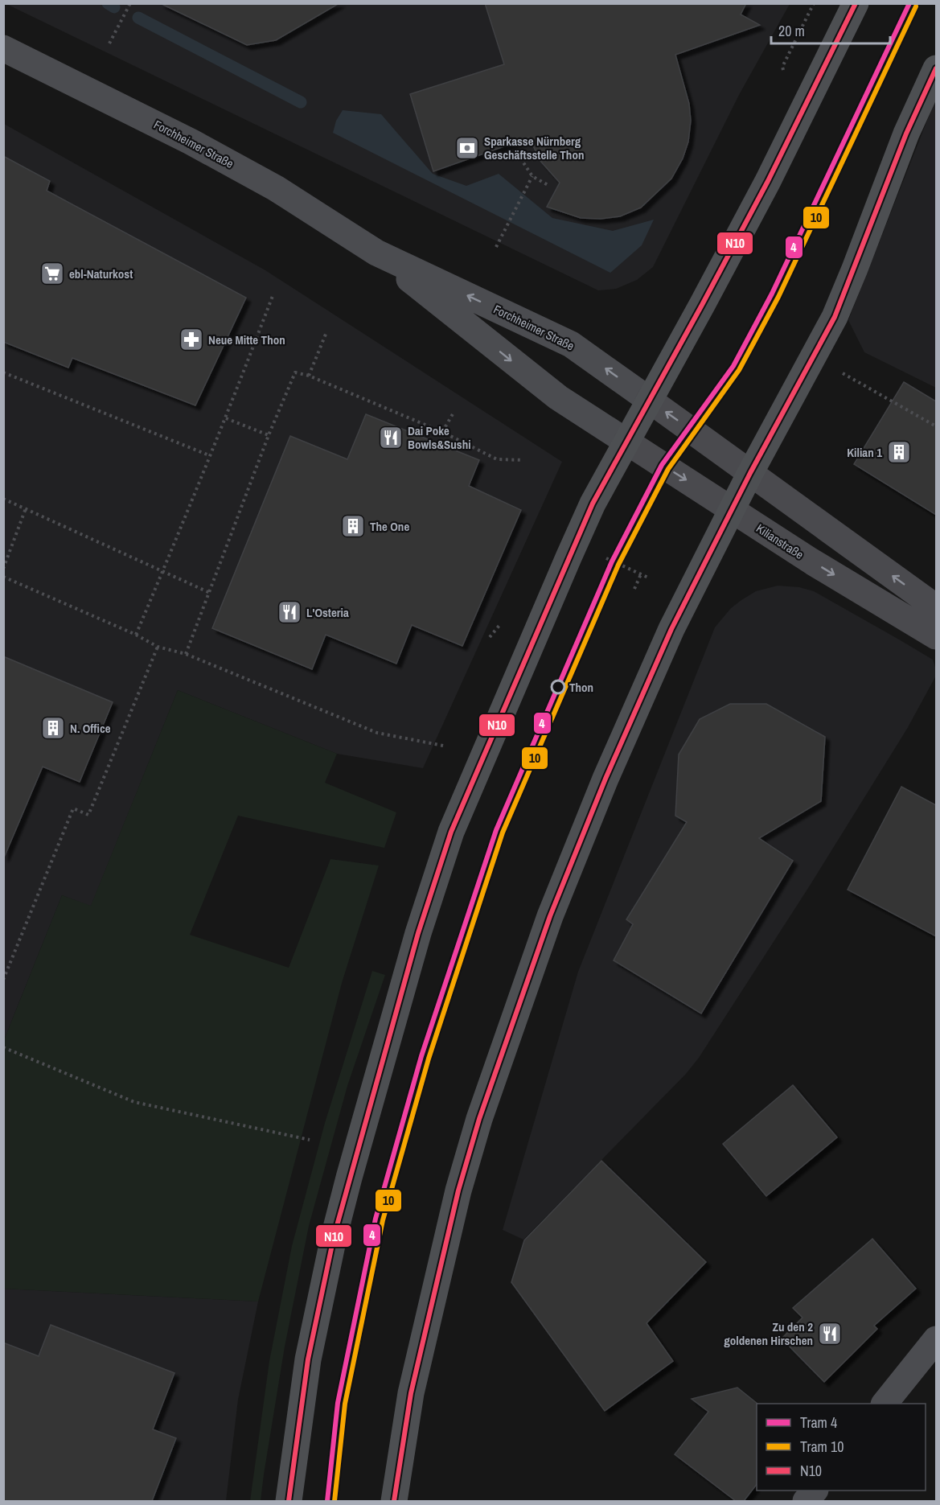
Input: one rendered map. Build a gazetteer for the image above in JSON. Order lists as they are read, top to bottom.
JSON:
{
  "streets": {
    "main road": ["Forchheimer Straße", "Kilianstraße"]
  },
  "crossings": [
    ["Forchheimer Straße", "Kilianstraße"]
  ],
  "places": {
    "bank": ["Sparkasse Nürnberg Geschäftsstelle Thon"],
    "supermarket": ["ebl-Naturkost"],
    "pharmacy": ["Neue Mitte Thon"],
    "restaurant": ["Dai Poke Bowls&Sushi", "L'Osteria", "Zu den 2 goldenen Hirschen"],
    "building": ["Kilian 1", "The One", "N. Office"],
    "other": ["Thon"]
  },
  "lines": ["tram line 4", "transit line N10", "tram line 10"],
  "legend": ["Tram 4", "Tram 10", "N10"],
  "scale_bar": "20 m"
}
